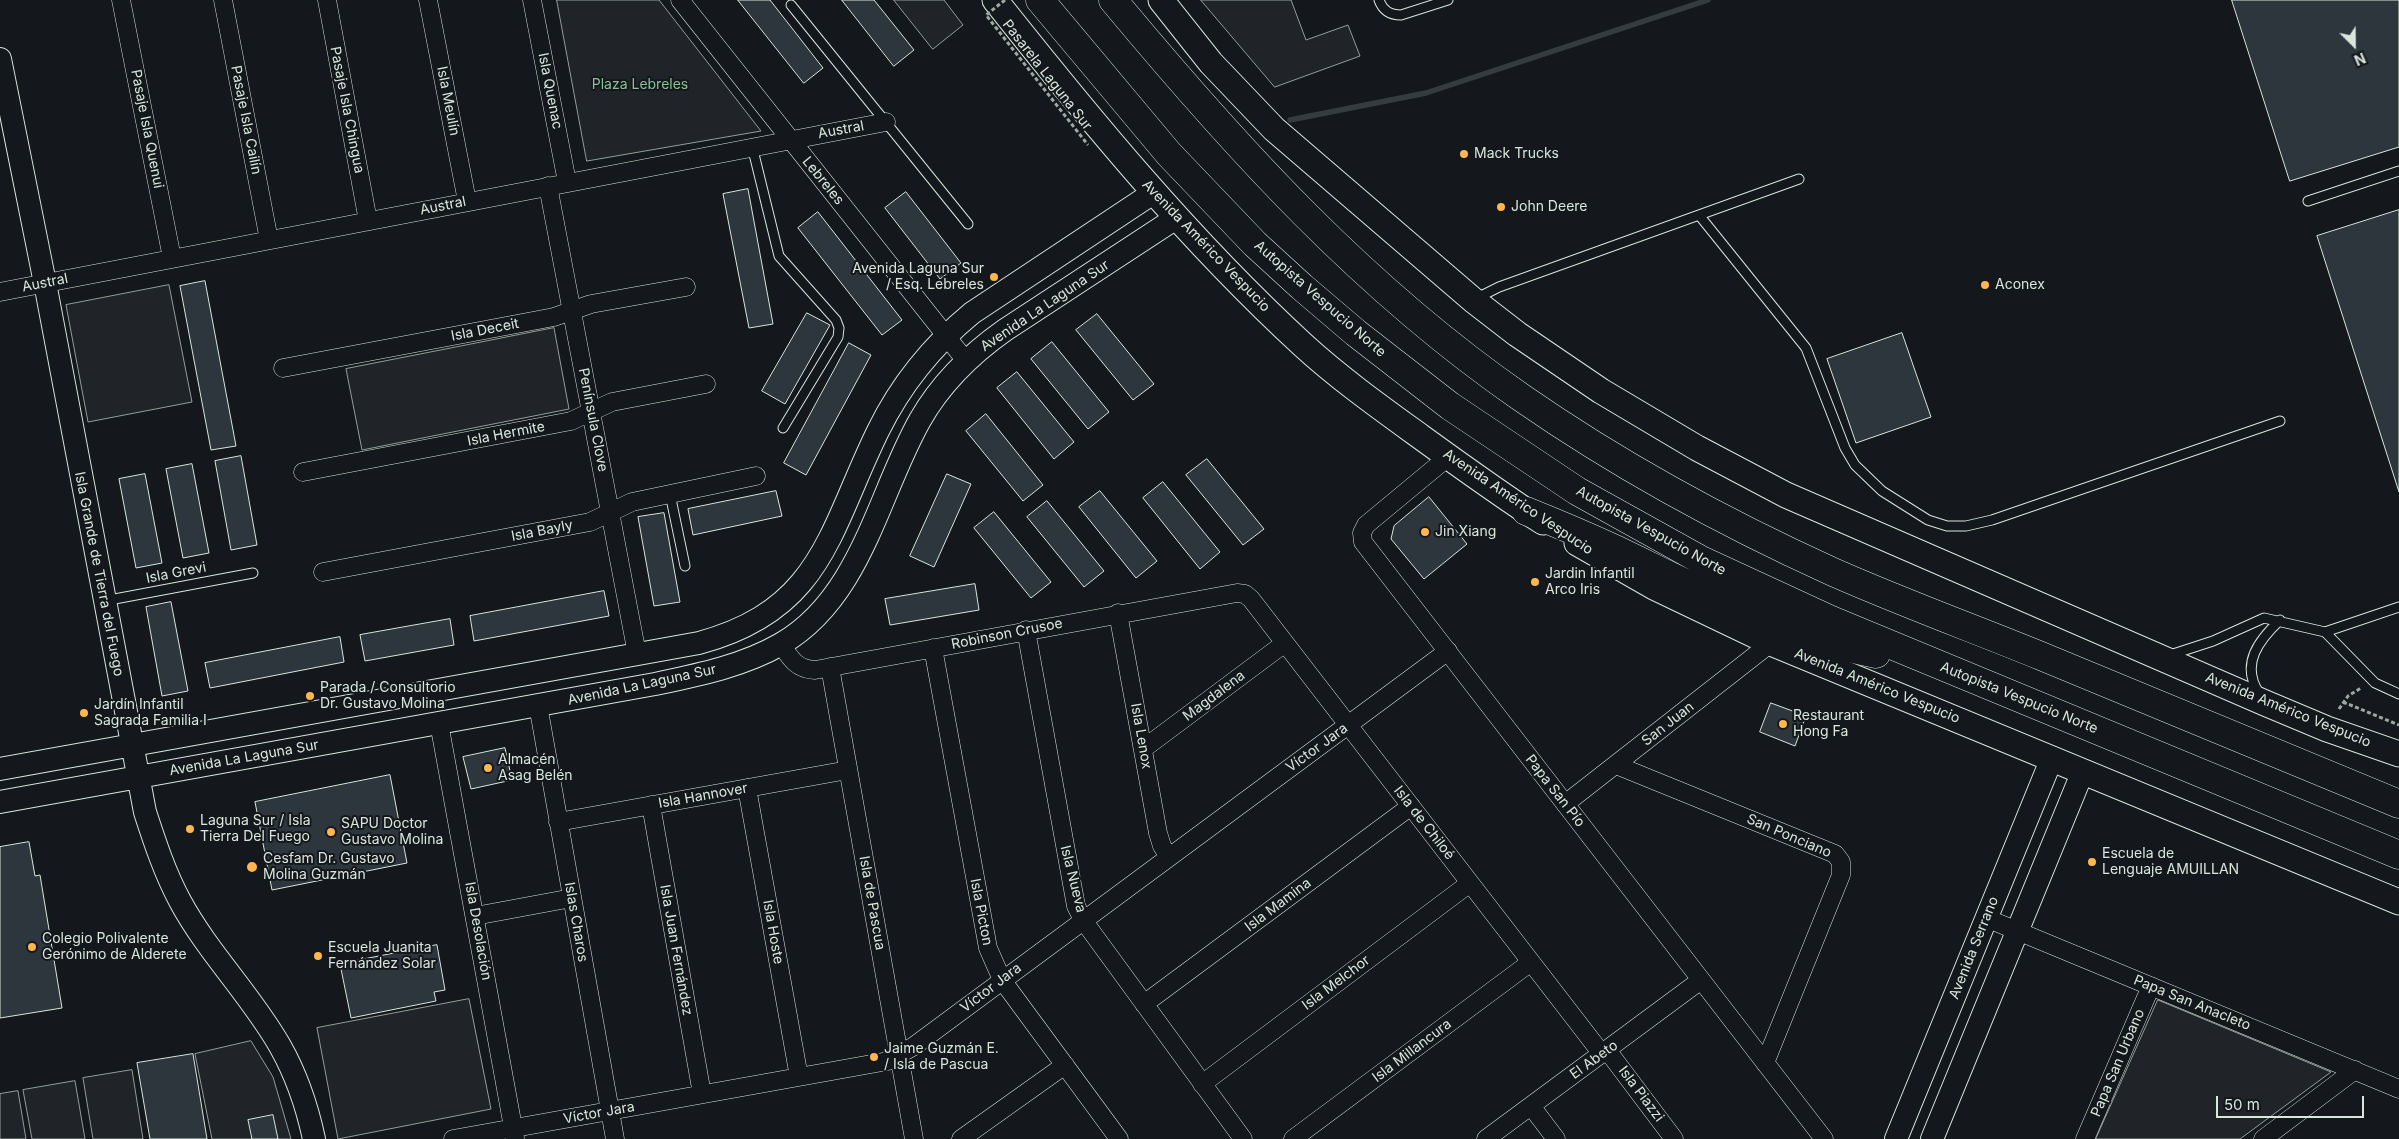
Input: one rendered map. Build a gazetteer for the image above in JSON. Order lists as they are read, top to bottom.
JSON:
{
  "streets": {
    "highway": ["Autopista Vespucio Norte"],
    "main road": ["Avenida Américo Vespucio"],
    "street": [
      "Isla Quenac",
      "Isla Meulín",
      "Pasaje Isla Chingua",
      "Pasaje Isla Cailín",
      "Pasaje Isla Quenui",
      "Austral",
      "Lebreles",
      "Avenida La Laguna Sur",
      "Isla Deceit",
      "Península Clove",
      "Isla Hermite",
      "Isla Bayly",
      "Isla Grande de Tierra del Fuego",
      "Robinson Crusoe",
      "Magdalena",
      "San Juan",
      "Isla Lenox",
      "Víctor Jara",
      "Papa San Pío",
      "Isla Hannover",
      "Isla de Chiloé",
      "San Ponciano",
      "Isla Nueva",
      "Isla de Pascua",
      "Isla Mamina",
      "Isla Picton",
      "Islas Charos",
      "Isla Desolación",
      "Isla Hoste",
      "Avenida Serrano",
      "Isla Juan Fernández",
      "Isla Melchor",
      "Papa San Anacleto",
      "Isla Millancura",
      "El Abeto",
      "Papa San Urbano",
      "Isla Piazzi"
    ],
    "lane": ["Isla Grevi"],
    "path": ["Pasarela Laguna Sur"]
  },
  "crossings": [
    ["Isla Quenac", "Austral"],
    ["Isla Meulín", "Austral"],
    ["Pasaje Isla Chingua", "Austral"],
    ["Pasaje Isla Cailín", "Austral"],
    ["Pasaje Isla Quenui", "Austral"],
    ["Austral", "Lebreles"],
    ["Austral", "Península Clove"],
    ["Austral", "Isla Grande de Tierra del Fuego"],
    ["Lebreles", "Avenida La Laguna Sur"],
    ["Avenida Américo Vespucio", "Avenida La Laguna Sur"],
    ["Avenida Américo Vespucio", "San Juan"],
    ["Avenida Américo Vespucio", "Papa San Pío"],
    ["Avenida Américo Vespucio", "Avenida Serrano"],
    ["Avenida La Laguna Sur", "Isla Grande de Tierra del Fuego"],
    ["Avenida La Laguna Sur", "Robinson Crusoe"],
    ["Avenida La Laguna Sur", "Islas Charos"],
    ["Avenida La Laguna Sur", "Isla Desolación"],
    ["Isla Deceit", "Península Clove"],
    ["Península Clove", "Isla Hermite"],
    ["Península Clove", "Isla Bayly"],
    ["Isla Grevi", "Isla Grande de Tierra del Fuego"],
    ["Robinson Crusoe", "Isla Lenox"],
    ["Robinson Crusoe", "Isla de Chiloé"],
    ["Robinson Crusoe", "Isla Nueva"],
    ["Robinson Crusoe", "Isla de Pascua"],
    ["Robinson Crusoe", "Isla Picton"],
    ["Magdalena", "Isla Lenox"],
    ["Magdalena", "Isla de Chiloé"],
    ["San Juan", "Papa San Pío"],
    ["San Juan", "San Ponciano"],
    ["Isla Lenox", "Víctor Jara"],
    ["Víctor Jara", "Papa San Pío"],
    ["Víctor Jara", "Isla de Chiloé"],
    ["Víctor Jara", "Isla Nueva"],
    ["Víctor Jara", "Isla de Pascua"],
    ["Víctor Jara", "Isla Picton"],
    ["Víctor Jara", "Islas Charos"],
    ["Víctor Jara", "Isla Desolación"],
    ["Víctor Jara", "Isla Hoste"],
    ["Víctor Jara", "Isla Juan Fernández"],
    ["Papa San Pío", "San Ponciano"],
    ["Papa San Pío", "El Abeto"],
    ["Isla Hannover", "Isla de Pascua"],
    ["Isla Hannover", "Islas Charos"],
    ["Isla Hannover", "Isla Hoste"],
    ["Isla Hannover", "Isla Juan Fernández"],
    ["Isla de Chiloé", "Isla Mamina"],
    ["Isla de Chiloé", "Isla Melchor"],
    ["Isla de Chiloé", "Isla Millancura"],
    ["Isla de Chiloé", "El Abeto"],
    ["Isla de Chiloé", "Isla Piazzi"],
    ["Isla Nueva", "Isla Mamina"],
    ["Isla Nueva", "Isla Melchor"],
    ["Avenida Serrano", "Papa San Anacleto"],
    ["Papa San Anacleto", "Papa San Urbano"],
    ["El Abeto", "Isla Piazzi"]
  ],
  "parks": ["Plaza Lebreles"],
  "places": [
    "Mack Trucks",
    "John Deere",
    "Avenida Laguna Sur / Esq. Lebreles",
    "Aconex",
    "Jin Xiang",
    "Jardin Infantil Arco Iris",
    "Parada / Consultorio Dr. Gustavo Molina",
    "Jardín Infantil Sagrada Familia I",
    "Restaurant Hong Fa",
    "Almacén Asag Belén",
    "Laguna Sur / Isla Tierra Del Fuego",
    "SAPU Doctor Gustavo Molina",
    "Escuela de Lenguaje AMUILLAN",
    "Cesfam Dr. Gustavo Molina Guzmán",
    "Colegio Polivalente Gerónimo de Alderete",
    "Escuela Juanita Fernández Solar",
    "Jaime Guzmán E. / Isla de Pascua"
  ],
  "scale_bar": "50 m",
  "north": "bottom right"
}
